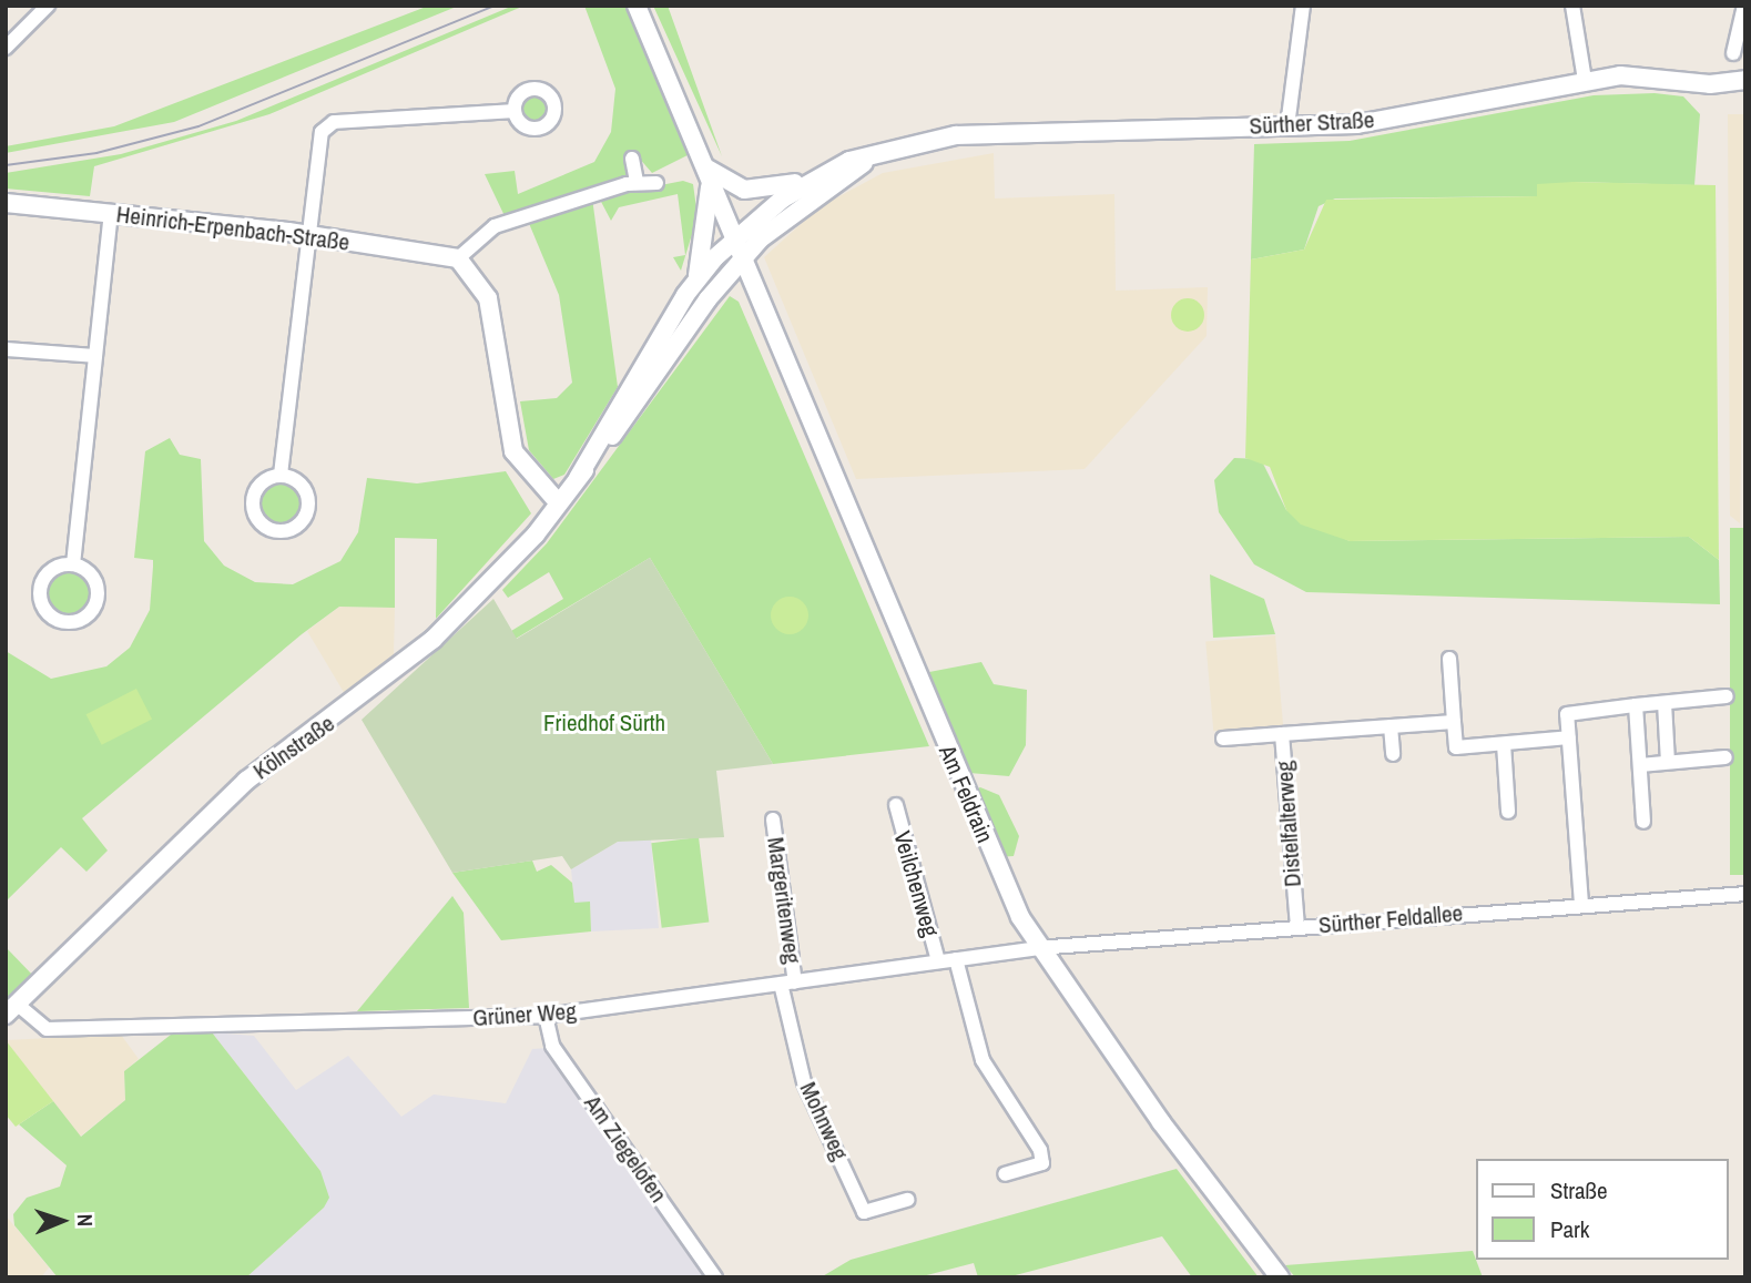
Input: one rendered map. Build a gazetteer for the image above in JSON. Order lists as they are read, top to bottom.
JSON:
{
  "streets": {
    "street": [
      "Sürther Straße",
      "Heinrich-Erpenbach-Straße",
      "Kölnstraße",
      "Am Feldrain",
      "Distelfalterweg",
      "Veilchenweg",
      "Margeritenweg",
      "Sürther Feldallee",
      "Grüner Weg",
      "Mohnweg",
      "Am Ziegelofen"
    ]
  },
  "crossings": [
    ["Sürther Straße", "Kölnstraße"],
    ["Sürther Straße", "Am Feldrain"],
    ["Kölnstraße", "Am Feldrain"],
    ["Kölnstraße", "Grüner Weg"],
    ["Am Feldrain", "Sürther Feldallee"],
    ["Am Feldrain", "Grüner Weg"],
    ["Distelfalterweg", "Sürther Feldallee"],
    ["Veilchenweg", "Grüner Weg"],
    ["Margeritenweg", "Grüner Weg"],
    ["Margeritenweg", "Mohnweg"],
    ["Sürther Feldallee", "Grüner Weg"],
    ["Grüner Weg", "Mohnweg"],
    ["Grüner Weg", "Am Ziegelofen"]
  ],
  "parks": ["Friedhof Sürth"],
  "legend": ["Straße", "Park"],
  "north": "right"
}
